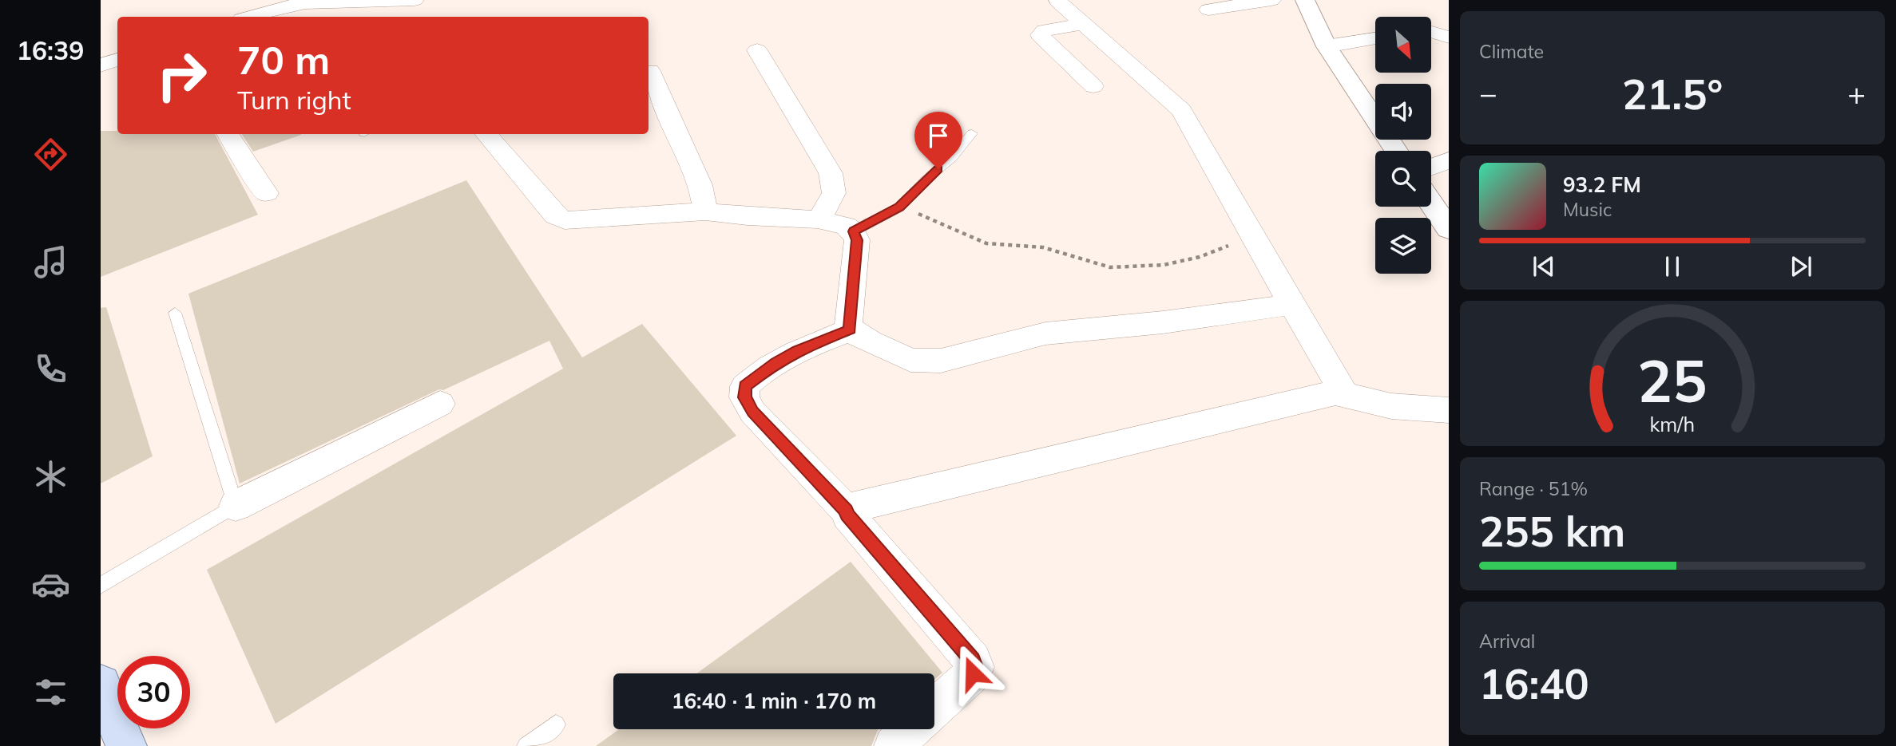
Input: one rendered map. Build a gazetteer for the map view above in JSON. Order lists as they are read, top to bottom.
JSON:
{
  "north": "bottom right",
  "page": {
    "tabs": "16:39",
    "tile": [
      "Climate",
      ["Range · 51%", "255 km"],
      ["Arrival", "16:40"]
    ],
    "turn": ["70 m", "Turn right"],
    "heat": ["−", "21.5°", "+"],
    "song": ["93.2 FM", "Music"],
    "limit": "30",
    "trip": "16:40 · 1 min · 170 m",
    "gauge": ["25", "km/h"]
  }
}
